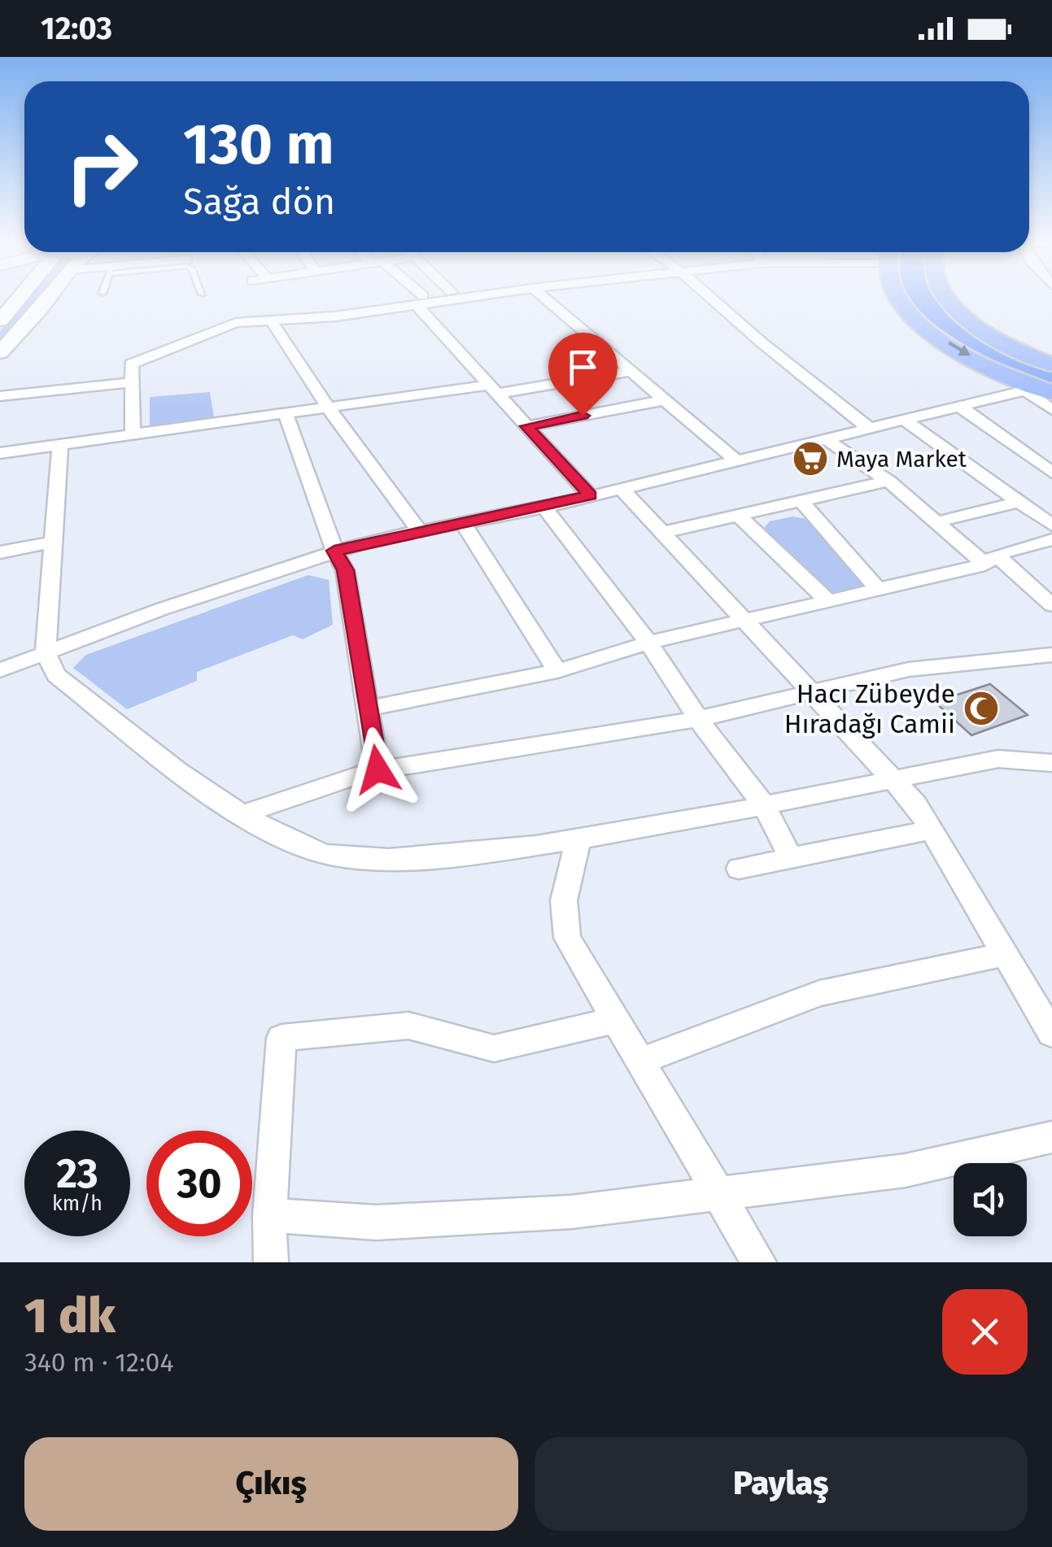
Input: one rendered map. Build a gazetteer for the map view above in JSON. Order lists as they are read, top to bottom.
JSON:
{
  "places": {
    "supermarket": ["Maya Market"],
    "mosque": ["Hacı Zübeyde Hıradağı Camii"]
  },
  "page": {
    "status": "12:03",
    "turn": ["130 m", "Sağa dön"],
    "speed": "23 km/h",
    "limit": "30",
    "heading": ["1 dk", "340 m · 12:04"],
    "buttons": ["Çıkış", "Paylaş"]
  }
}
